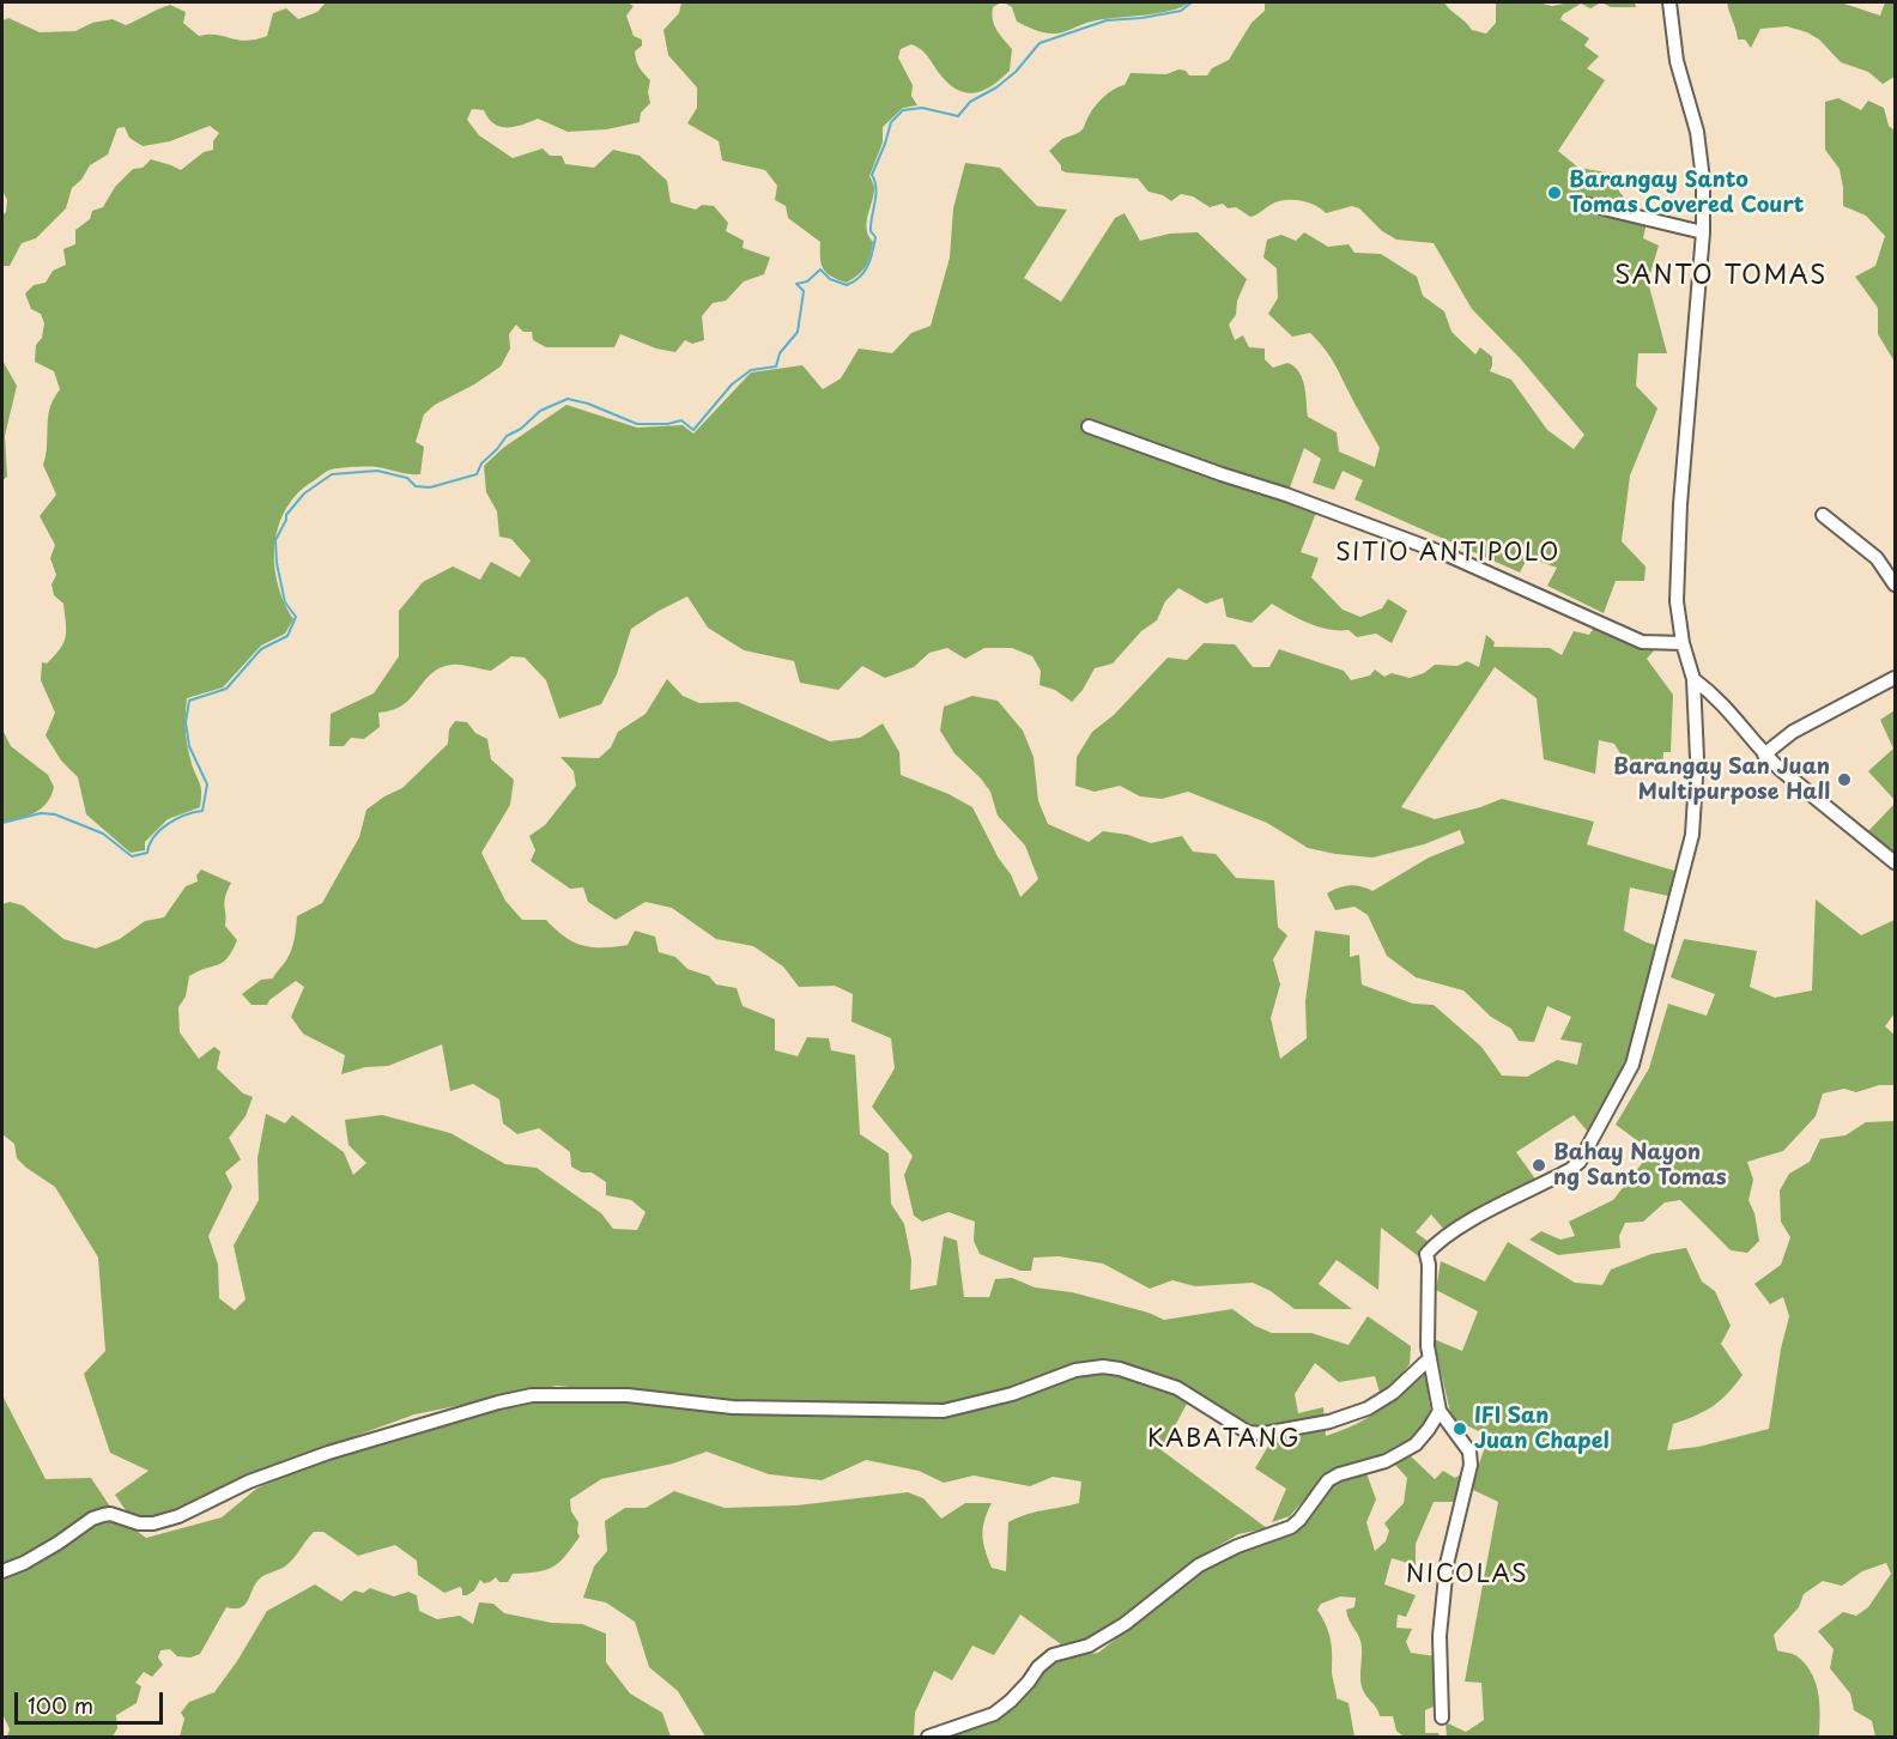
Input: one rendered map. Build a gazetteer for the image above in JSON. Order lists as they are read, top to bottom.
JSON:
{
  "districts": [
    "SANTO TOMAS",
    "SITIO ANTIPOLO",
    "KABATANG",
    "NICOLAS"
  ],
  "places": [
    "Barangay Santo Tomas Covered Court",
    "Barangay San Juan Multipurpose Hall",
    "Bahay Nayon ng Santo Tomas",
    "IFI San Juan Chapel"
  ],
  "scale_bar": "100 m"
}
